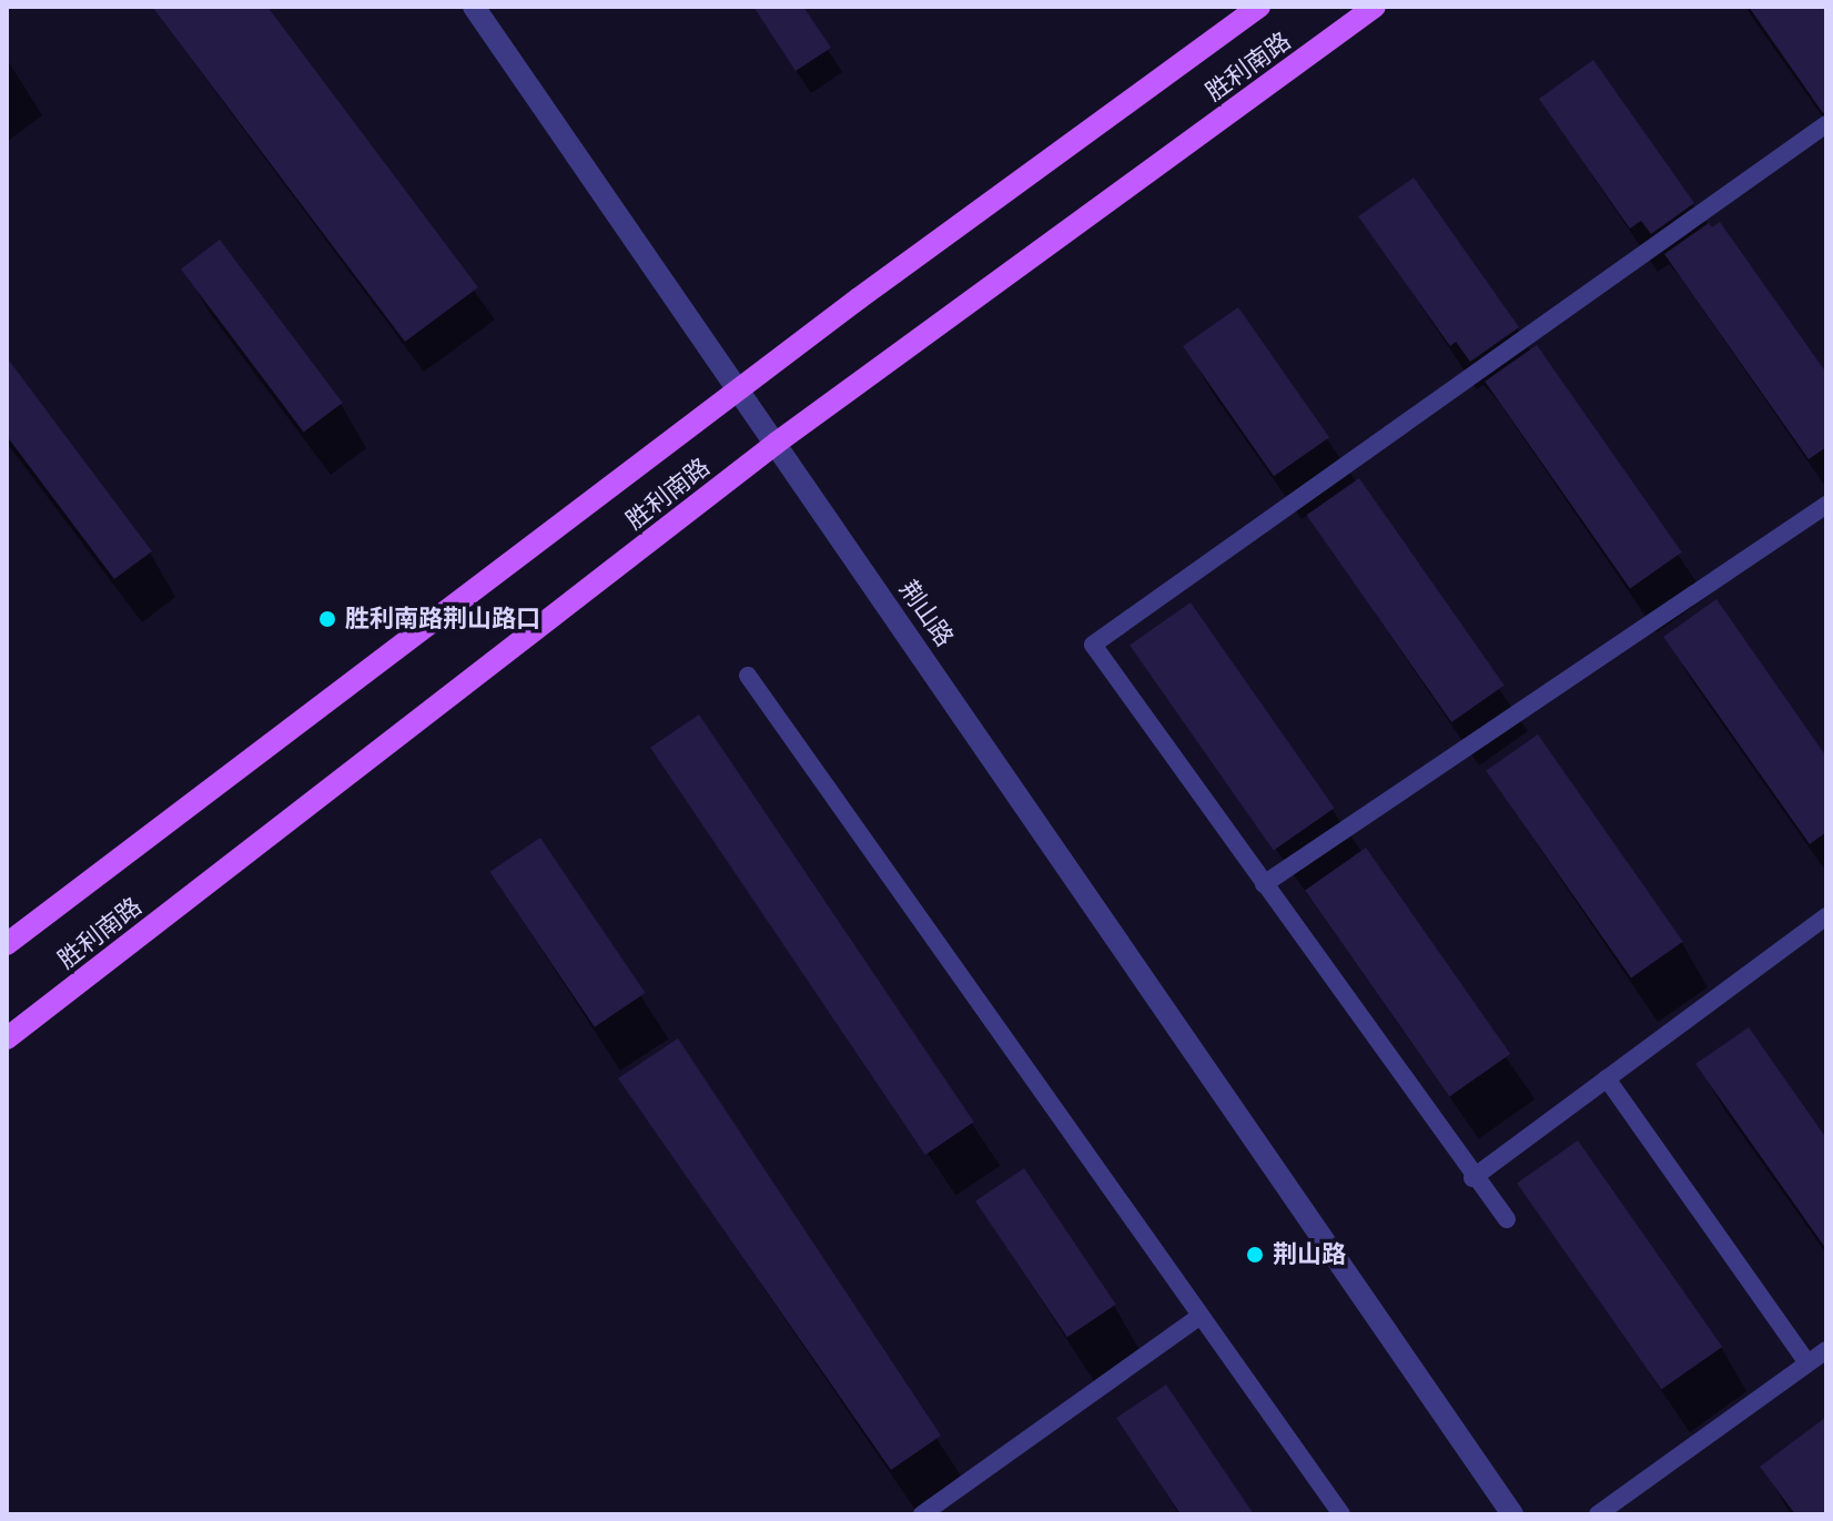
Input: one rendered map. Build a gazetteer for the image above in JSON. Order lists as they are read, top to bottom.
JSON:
{
  "streets": {
    "main road": ["胜利南路"],
    "street": ["荆山路"]
  },
  "crossings": [
    ["胜利南路", "荆山路"]
  ],
  "places": ["胜利南路荆山路口", "荆山路"]
}
